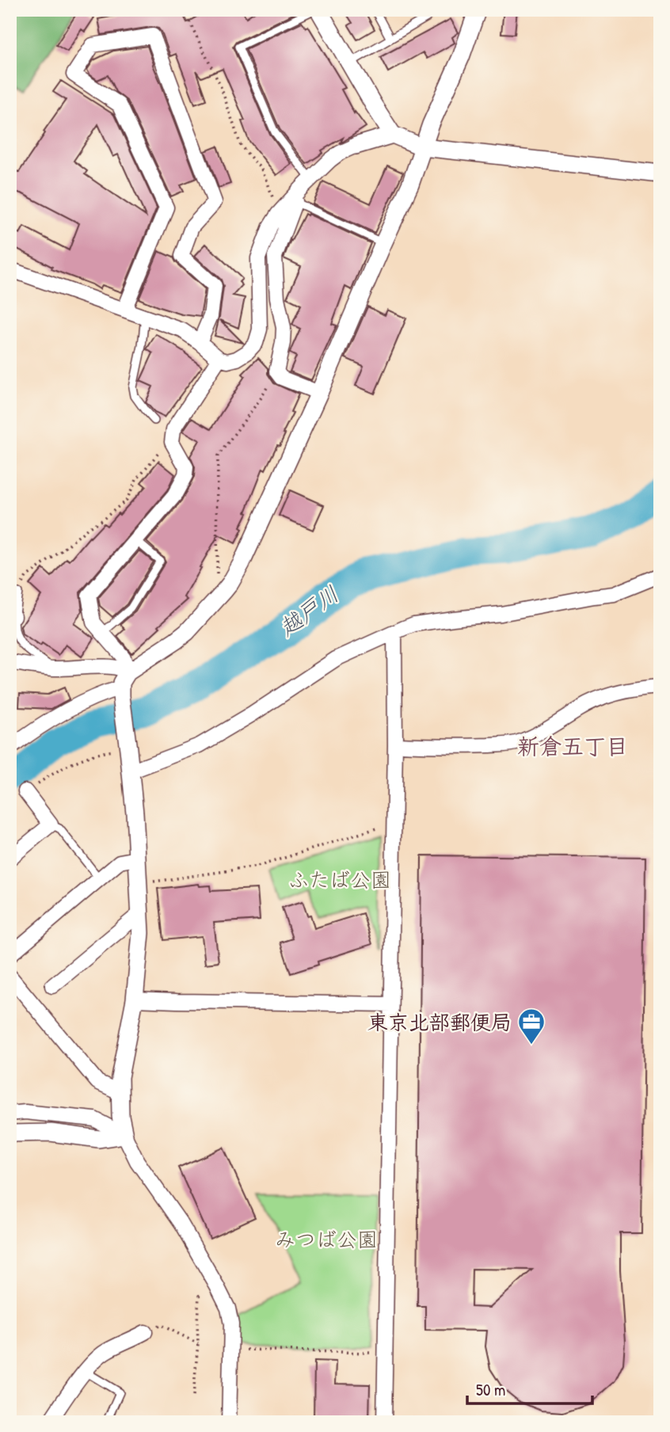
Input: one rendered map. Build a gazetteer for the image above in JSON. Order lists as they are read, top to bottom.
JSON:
{
  "districts": ["新倉五丁目"],
  "water": ["越戸川"],
  "parks": ["ふたば公園", "みつば公園"],
  "places": {
    "office": ["東京北部郵便局"]
  },
  "scale_bar": "50 m"
}
